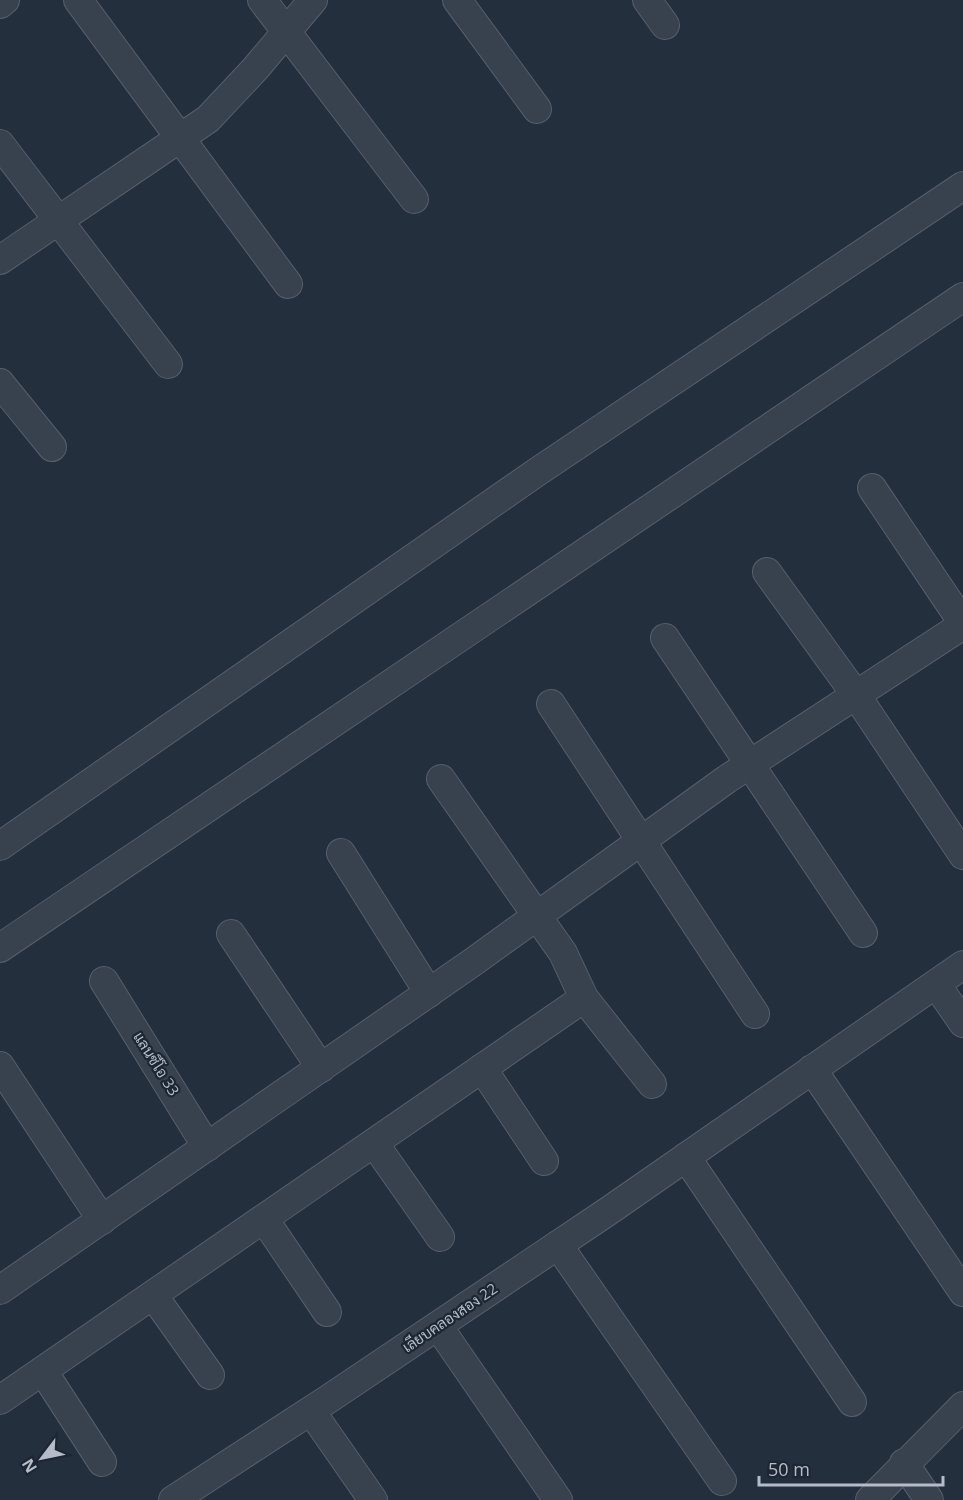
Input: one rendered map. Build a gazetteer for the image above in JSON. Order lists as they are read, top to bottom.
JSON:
{
  "streets": {
    "street": ["แลนซีโอ 33", "เลียบคลองสอง 22"]
  },
  "scale_bar": "50 m",
  "north": "bottom left"
}
